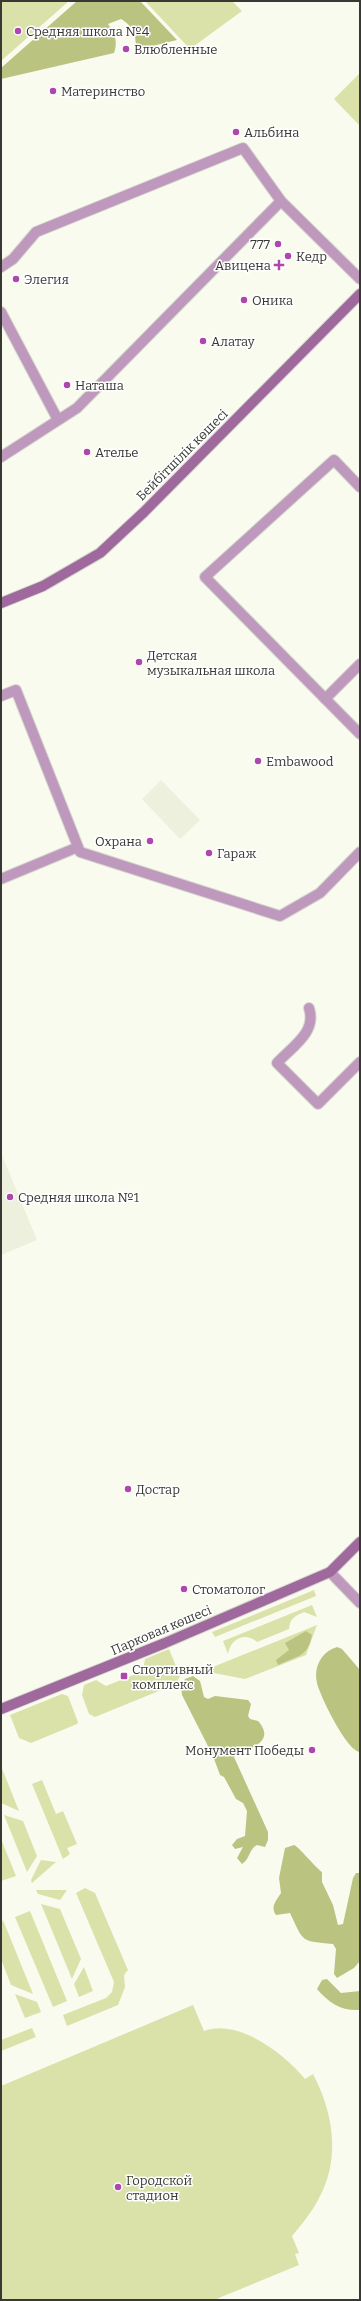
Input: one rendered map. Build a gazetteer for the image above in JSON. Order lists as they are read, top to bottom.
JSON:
{
  "streets": {
    "street": ["Бейбітшілік көшесі", "Парковая көшесі"]
  },
  "places": {
    "other": [
      "Средняя школа №4",
      "Влюбленные",
      "Материнство",
      "Альбина",
      "777",
      "Кедр",
      "Элегия",
      "Оника",
      "Алатау",
      "Наташа",
      "Ателье",
      "Детская музыкальная школа",
      "Embawood",
      "Охрана",
      "Гараж",
      "Средняя школа №1",
      "Достар",
      "Стоматолог",
      "Монумент Победы",
      "Городской стадион"
    ],
    "health": ["Авицена"],
    "transit": ["Спортивный комплекс"]
  }
}
